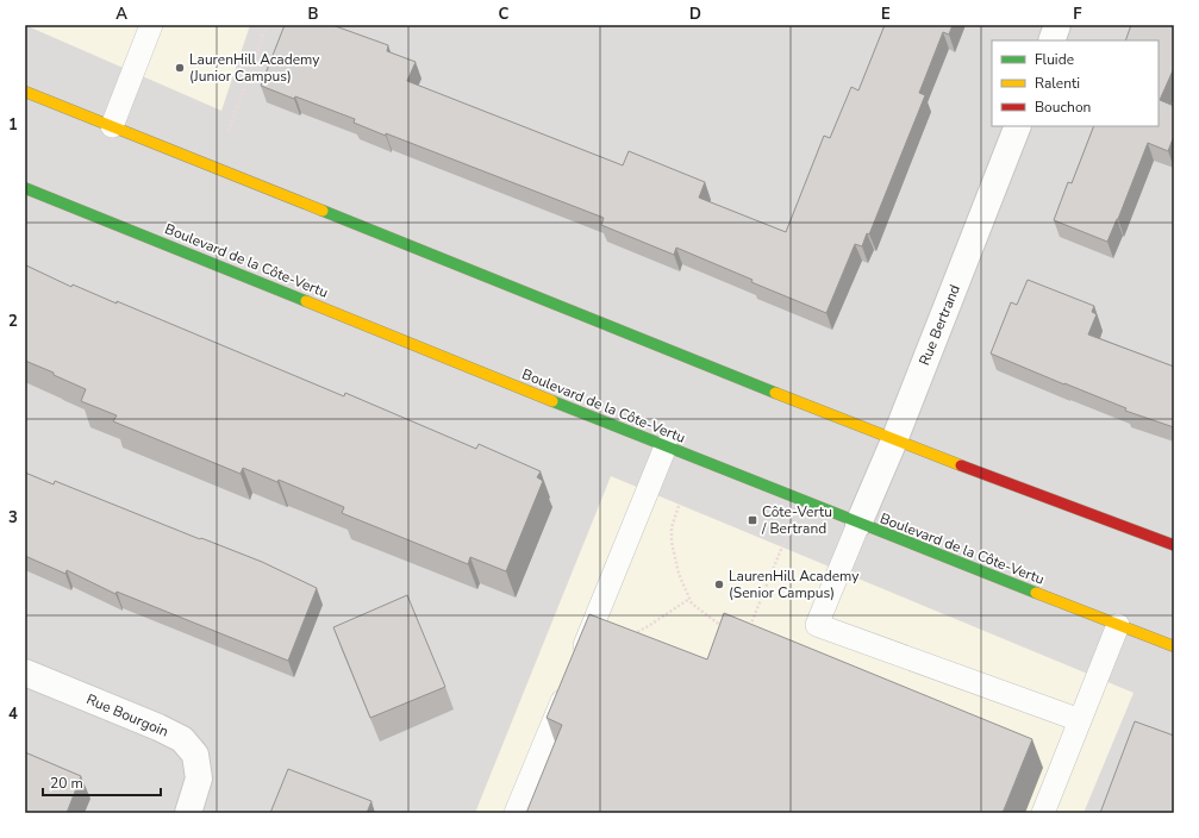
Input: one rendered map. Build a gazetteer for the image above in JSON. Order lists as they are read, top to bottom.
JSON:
{
  "streets": {
    "main road": ["Boulevard de la Côte-Vertu"],
    "street": ["Rue Bertrand", "Rue Bourgoin"]
  },
  "crossings": [
    ["Boulevard de la Côte-Vertu", "Rue Bertrand"]
  ],
  "places": {
    "other": ["LaurenHill Academy (Junior Campus)", "LaurenHill Academy (Senior Campus)"],
    "transit": ["Côte-Vertu / Bertrand"]
  },
  "legend": ["Fluide", "Ralenti", "Bouchon"],
  "scale_bar": "20 m",
  "grid": {
    "columns": [
      "A",
      "B",
      "C",
      "D",
      "E",
      "F"
    ],
    "rows": [
      "1",
      "2",
      "3",
      "4"
    ]
  }
}
